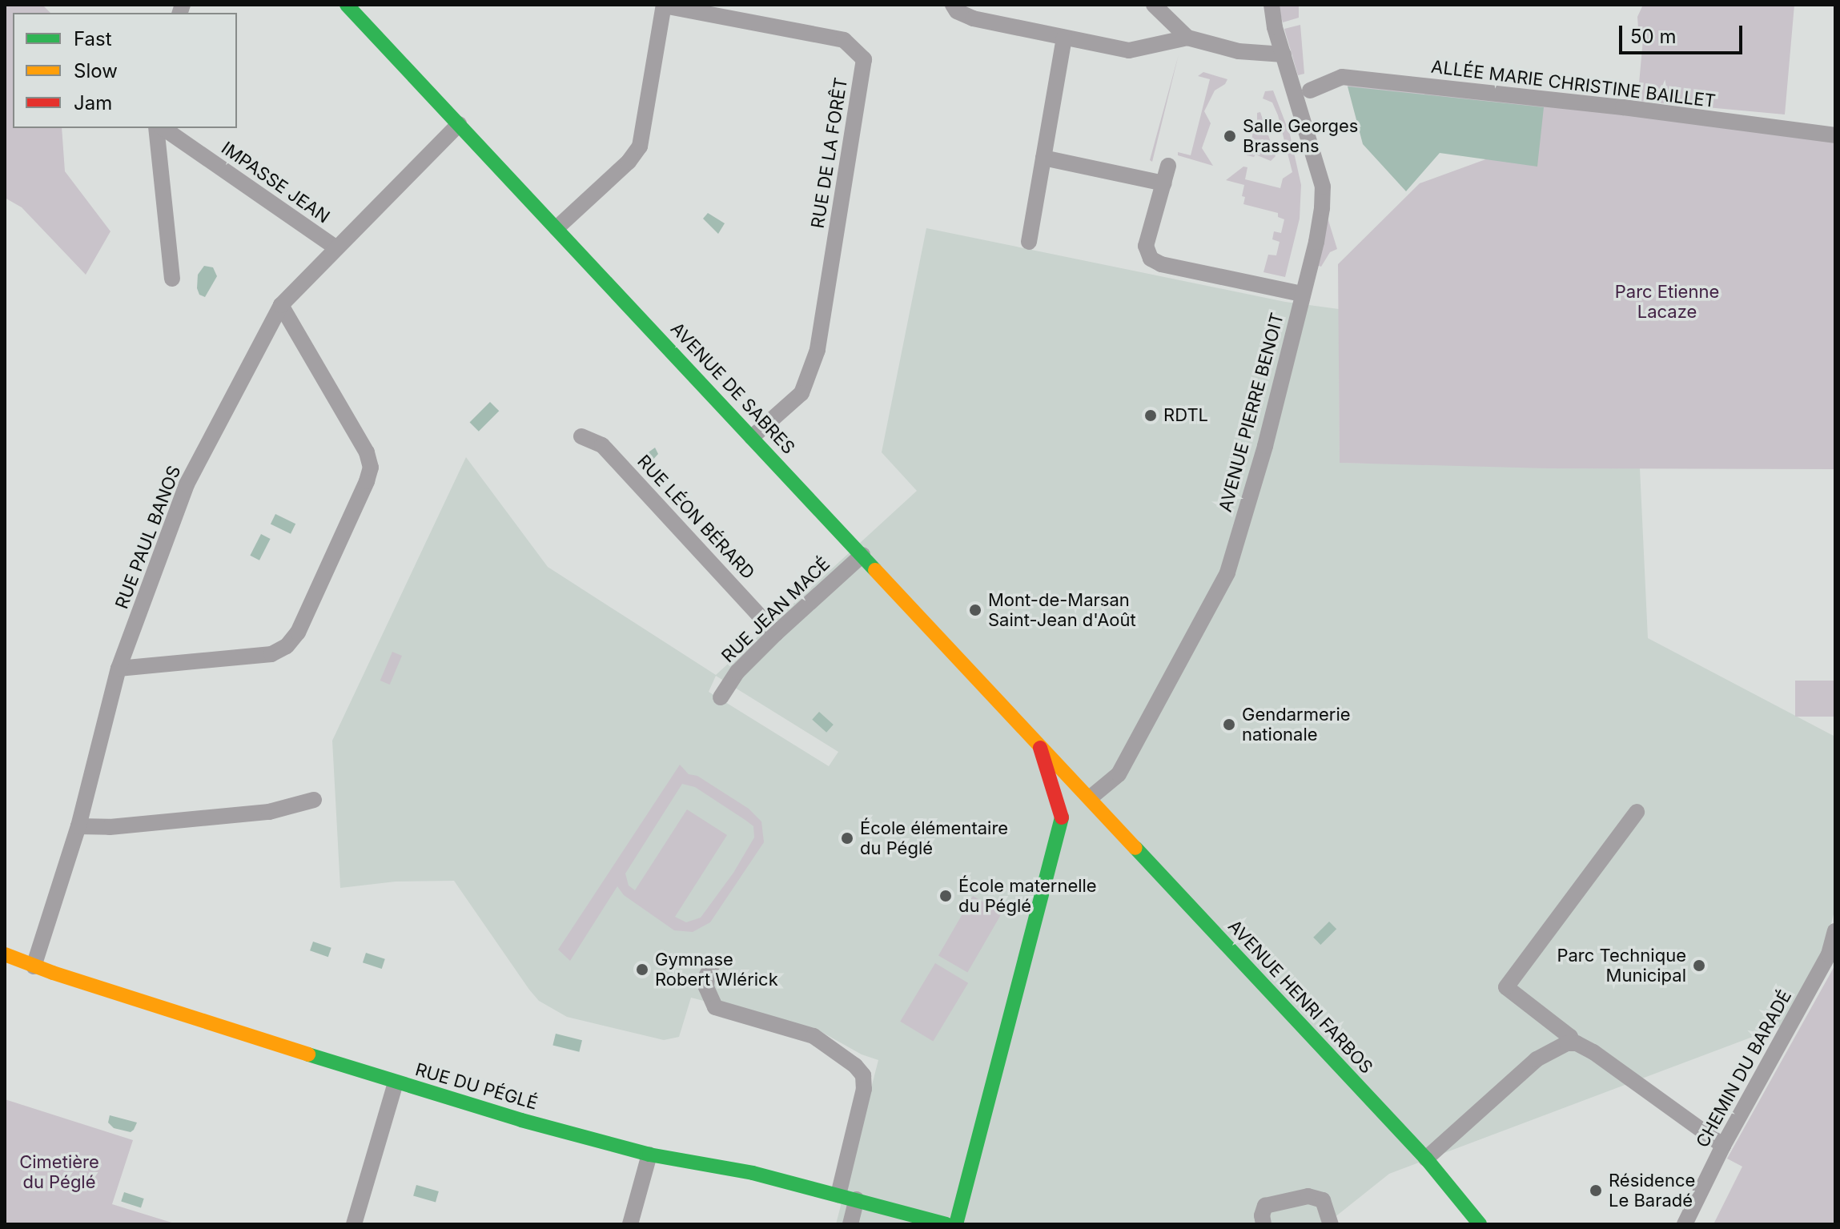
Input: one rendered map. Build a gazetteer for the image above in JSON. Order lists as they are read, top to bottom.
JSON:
{
  "streets": {
    "main road": ["AVENUE DE SABRES", "AVENUE HENRI FARBOS", "RUE DU PÉGLÉ"],
    "street": [
      "ALLÉE MARIE CHRISTINE BAILLET",
      "RUE DE LA FORÊT",
      "IMPASSE JEAN",
      "AVENUE PIERRE BENOIT",
      "RUE LÉON BÉRARD",
      "RUE PAUL BANOS",
      "RUE JEAN MACÉ",
      "CHEMIN DU BARADÉ"
    ]
  },
  "crossings": [
    ["RUE DE LA FORÊT", "AVENUE DE SABRES"],
    ["IMPASSE JEAN", "RUE PAUL BANOS"],
    ["AVENUE DE SABRES", "AVENUE PIERRE BENOIT"],
    ["AVENUE DE SABRES", "RUE PAUL BANOS"],
    ["AVENUE DE SABRES", "RUE JEAN MACÉ"],
    ["AVENUE DE SABRES", "AVENUE HENRI FARBOS"],
    ["AVENUE PIERRE BENOIT", "AVENUE HENRI FARBOS"],
    ["RUE LÉON BÉRARD", "RUE JEAN MACÉ"],
    ["RUE PAUL BANOS", "RUE DU PÉGLÉ"]
  ],
  "parks": ["Parc Etienne Lacaze", "Cimetière du Péglé"],
  "places": [
    "Salle Georges Brassens",
    "RDTL",
    "Mont-de-Marsan Saint-Jean d'Août",
    "Gendarmerie nationale",
    "École élémentaire du Péglé",
    "École maternelle du Péglé",
    "Parc Technique Municipal",
    "Gymnase Robert Wlérick",
    "Résidence Le Baradé"
  ],
  "legend": ["Fast", "Slow", "Jam"],
  "scale_bar": "50 m"
}
